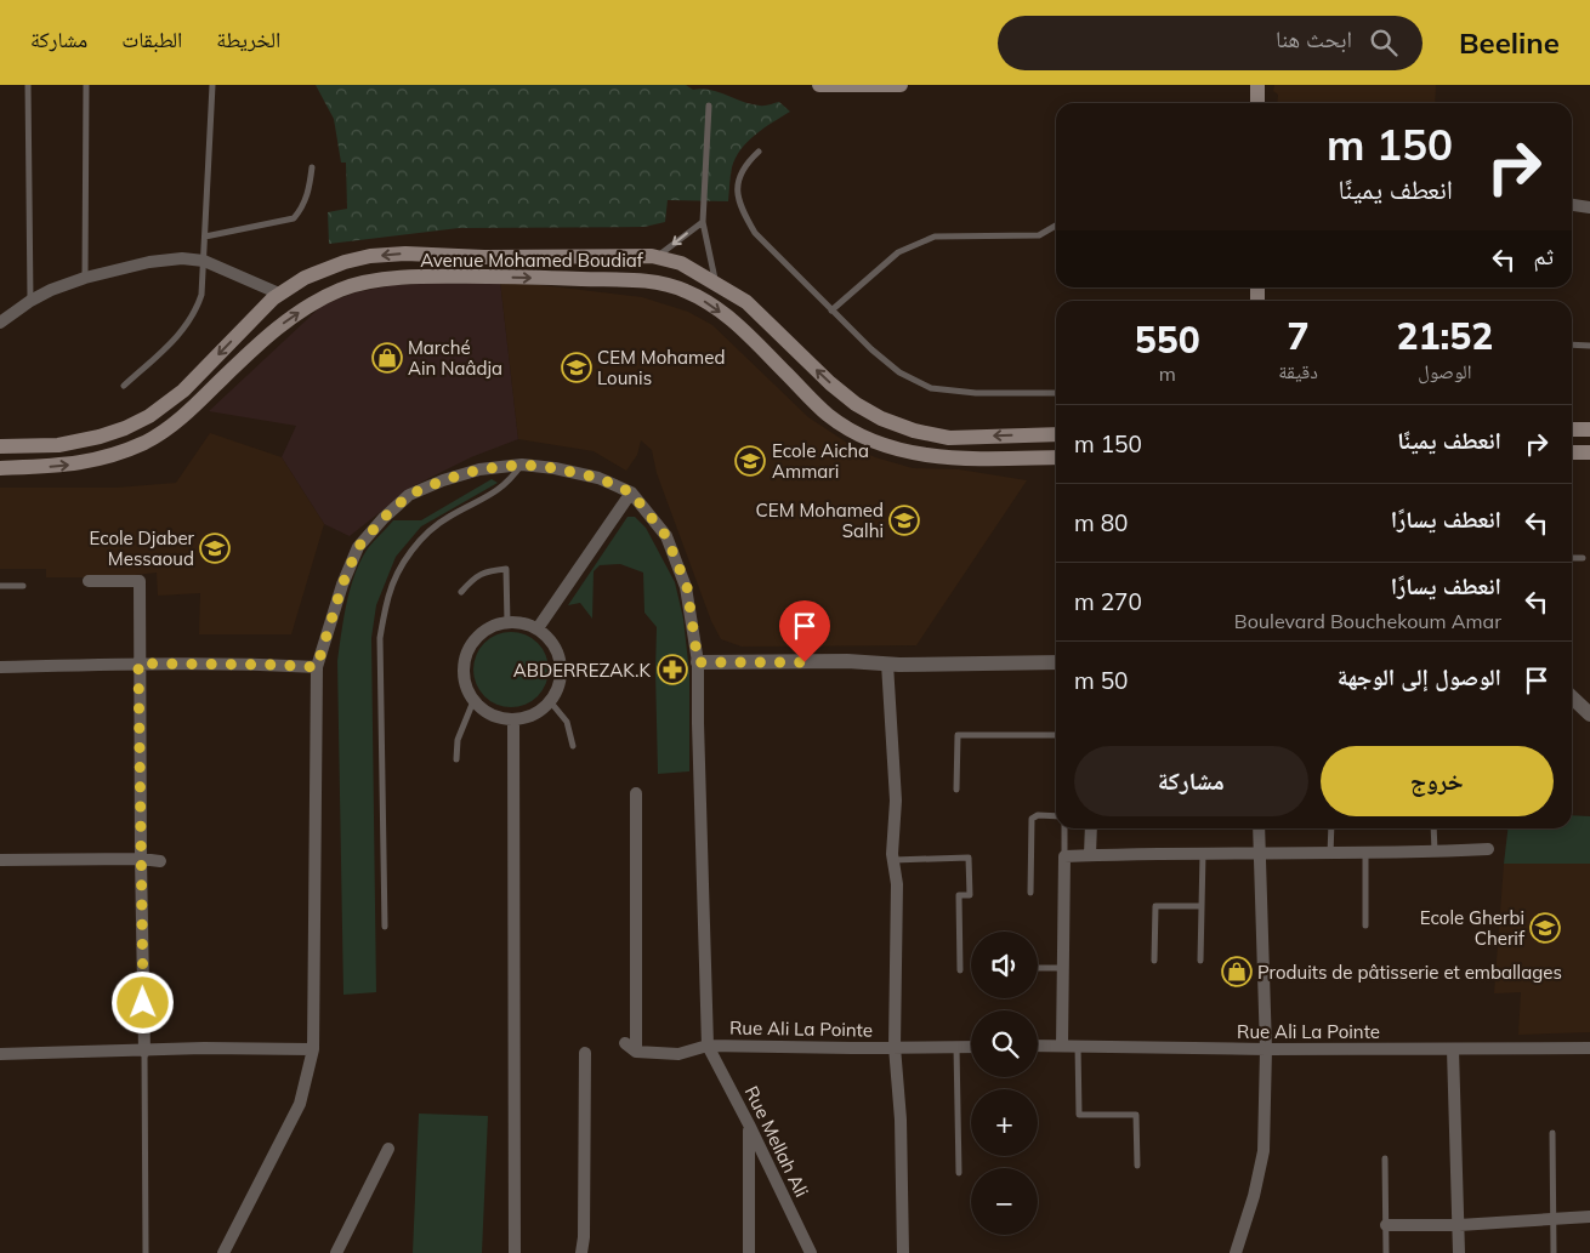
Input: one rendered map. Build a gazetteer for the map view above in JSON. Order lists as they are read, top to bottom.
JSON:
{
  "streets": {
    "main road": ["Avenue Mohamed Boudiaf"],
    "street": ["Rue Ali La Pointe", "Rue Mellah Ali"]
  },
  "crossings": [
    ["Rue Ali La Pointe", "Rue Mellah Ali"]
  ],
  "places": {
    "shop": ["Marché Ain Naâdja", "Produits de pâtisserie et emballages"],
    "school or university": [
      "CEM Mohamed Lounis",
      "Ecole Aicha Ammari",
      "CEM Mohamed Salhi",
      "Ecole Djaber Messaoud",
      "Ecole Gherbi Cherif"
    ],
    "pharmacy": ["ABDERREZAK.K"]
  },
  "page": {
    "header": "Beeline",
    "search": "ابحث هنا",
    "nav": ["الخريطة", "الطبقات", "مشاركة"],
    "turn": ["150 m", "انعطف يمينًا"],
    "then": "ثم",
    "eta": [
      "21:52",
      "الوصول",
      "7",
      "دقيقة",
      "550",
      "m"
    ],
    "list": [
      {
        "name": "انعطف يمينًا",
        "value": "150 m"
      },
      {
        "name": "انعطف يسارًا",
        "value": "80 m"
      },
      {
        "name": "انعطف يسارًا",
        "note": "Boulevard Bouchekoum Amar",
        "value": "270 m"
      },
      {
        "name": "الوصول إلى الوجهة",
        "value": "50 m"
      }
    ],
    "buttons": ["خروج", "مشاركة"],
    "map_buttons": ["+", "−"]
  }
}
